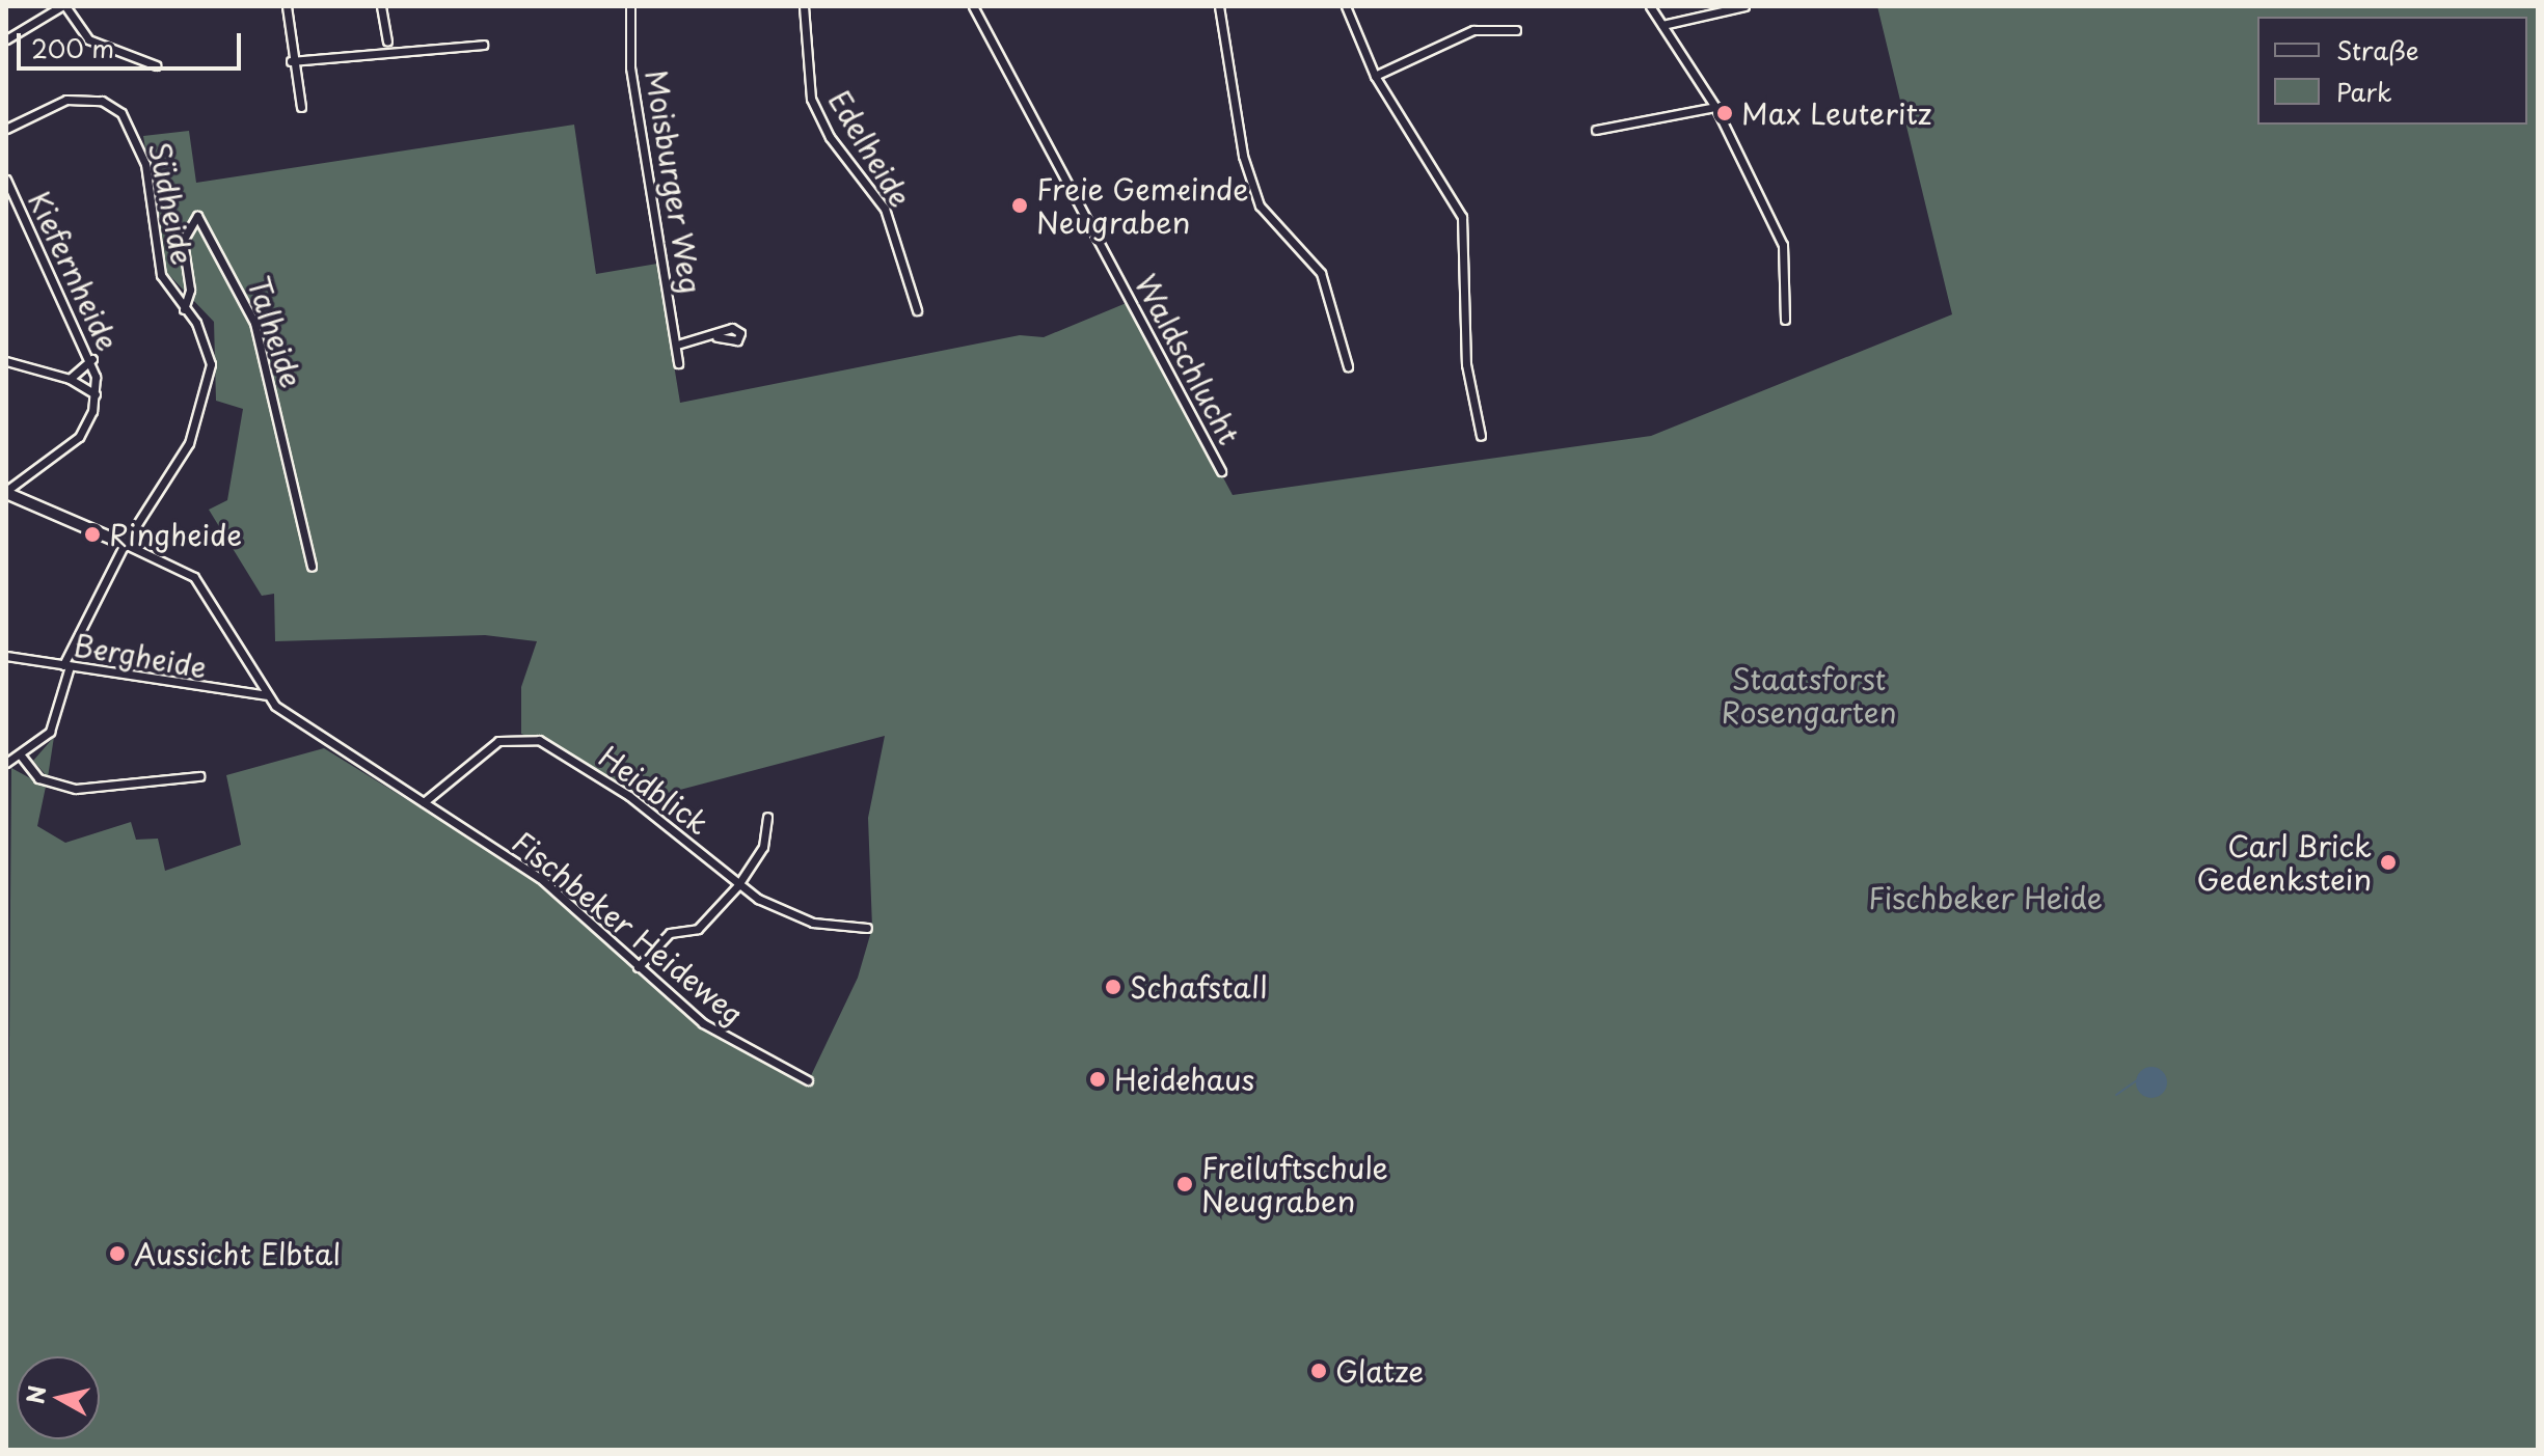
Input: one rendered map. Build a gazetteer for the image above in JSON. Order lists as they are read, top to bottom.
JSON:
{
  "streets": {
    "street": [
      "Edelheide",
      "Moisburger Weg",
      "Südheide",
      "Kiefernheide",
      "Talheide",
      "Waldschlucht",
      "Bergheide",
      "Heidblick",
      "Fischbeker Heideweg"
    ]
  },
  "crossings": [
    ["Südheide", "Talheide"],
    ["Bergheide", "Fischbeker Heideweg"],
    ["Heidblick", "Fischbeker Heideweg"]
  ],
  "parks": ["Staatsforst Rosengarten", "Fischbeker Heide"],
  "places": [
    "Max Leuteritz",
    "Freie Gemeinde Neugraben",
    "Ringheide",
    "Carl Brick Gedenkstein",
    "Schafstall",
    "Heidehaus",
    "Freiluftschule Neugraben",
    "Aussicht Elbtal",
    "Glatze"
  ],
  "legend": ["Straße", "Park"],
  "scale_bar": "200 m",
  "north": "left"
}
